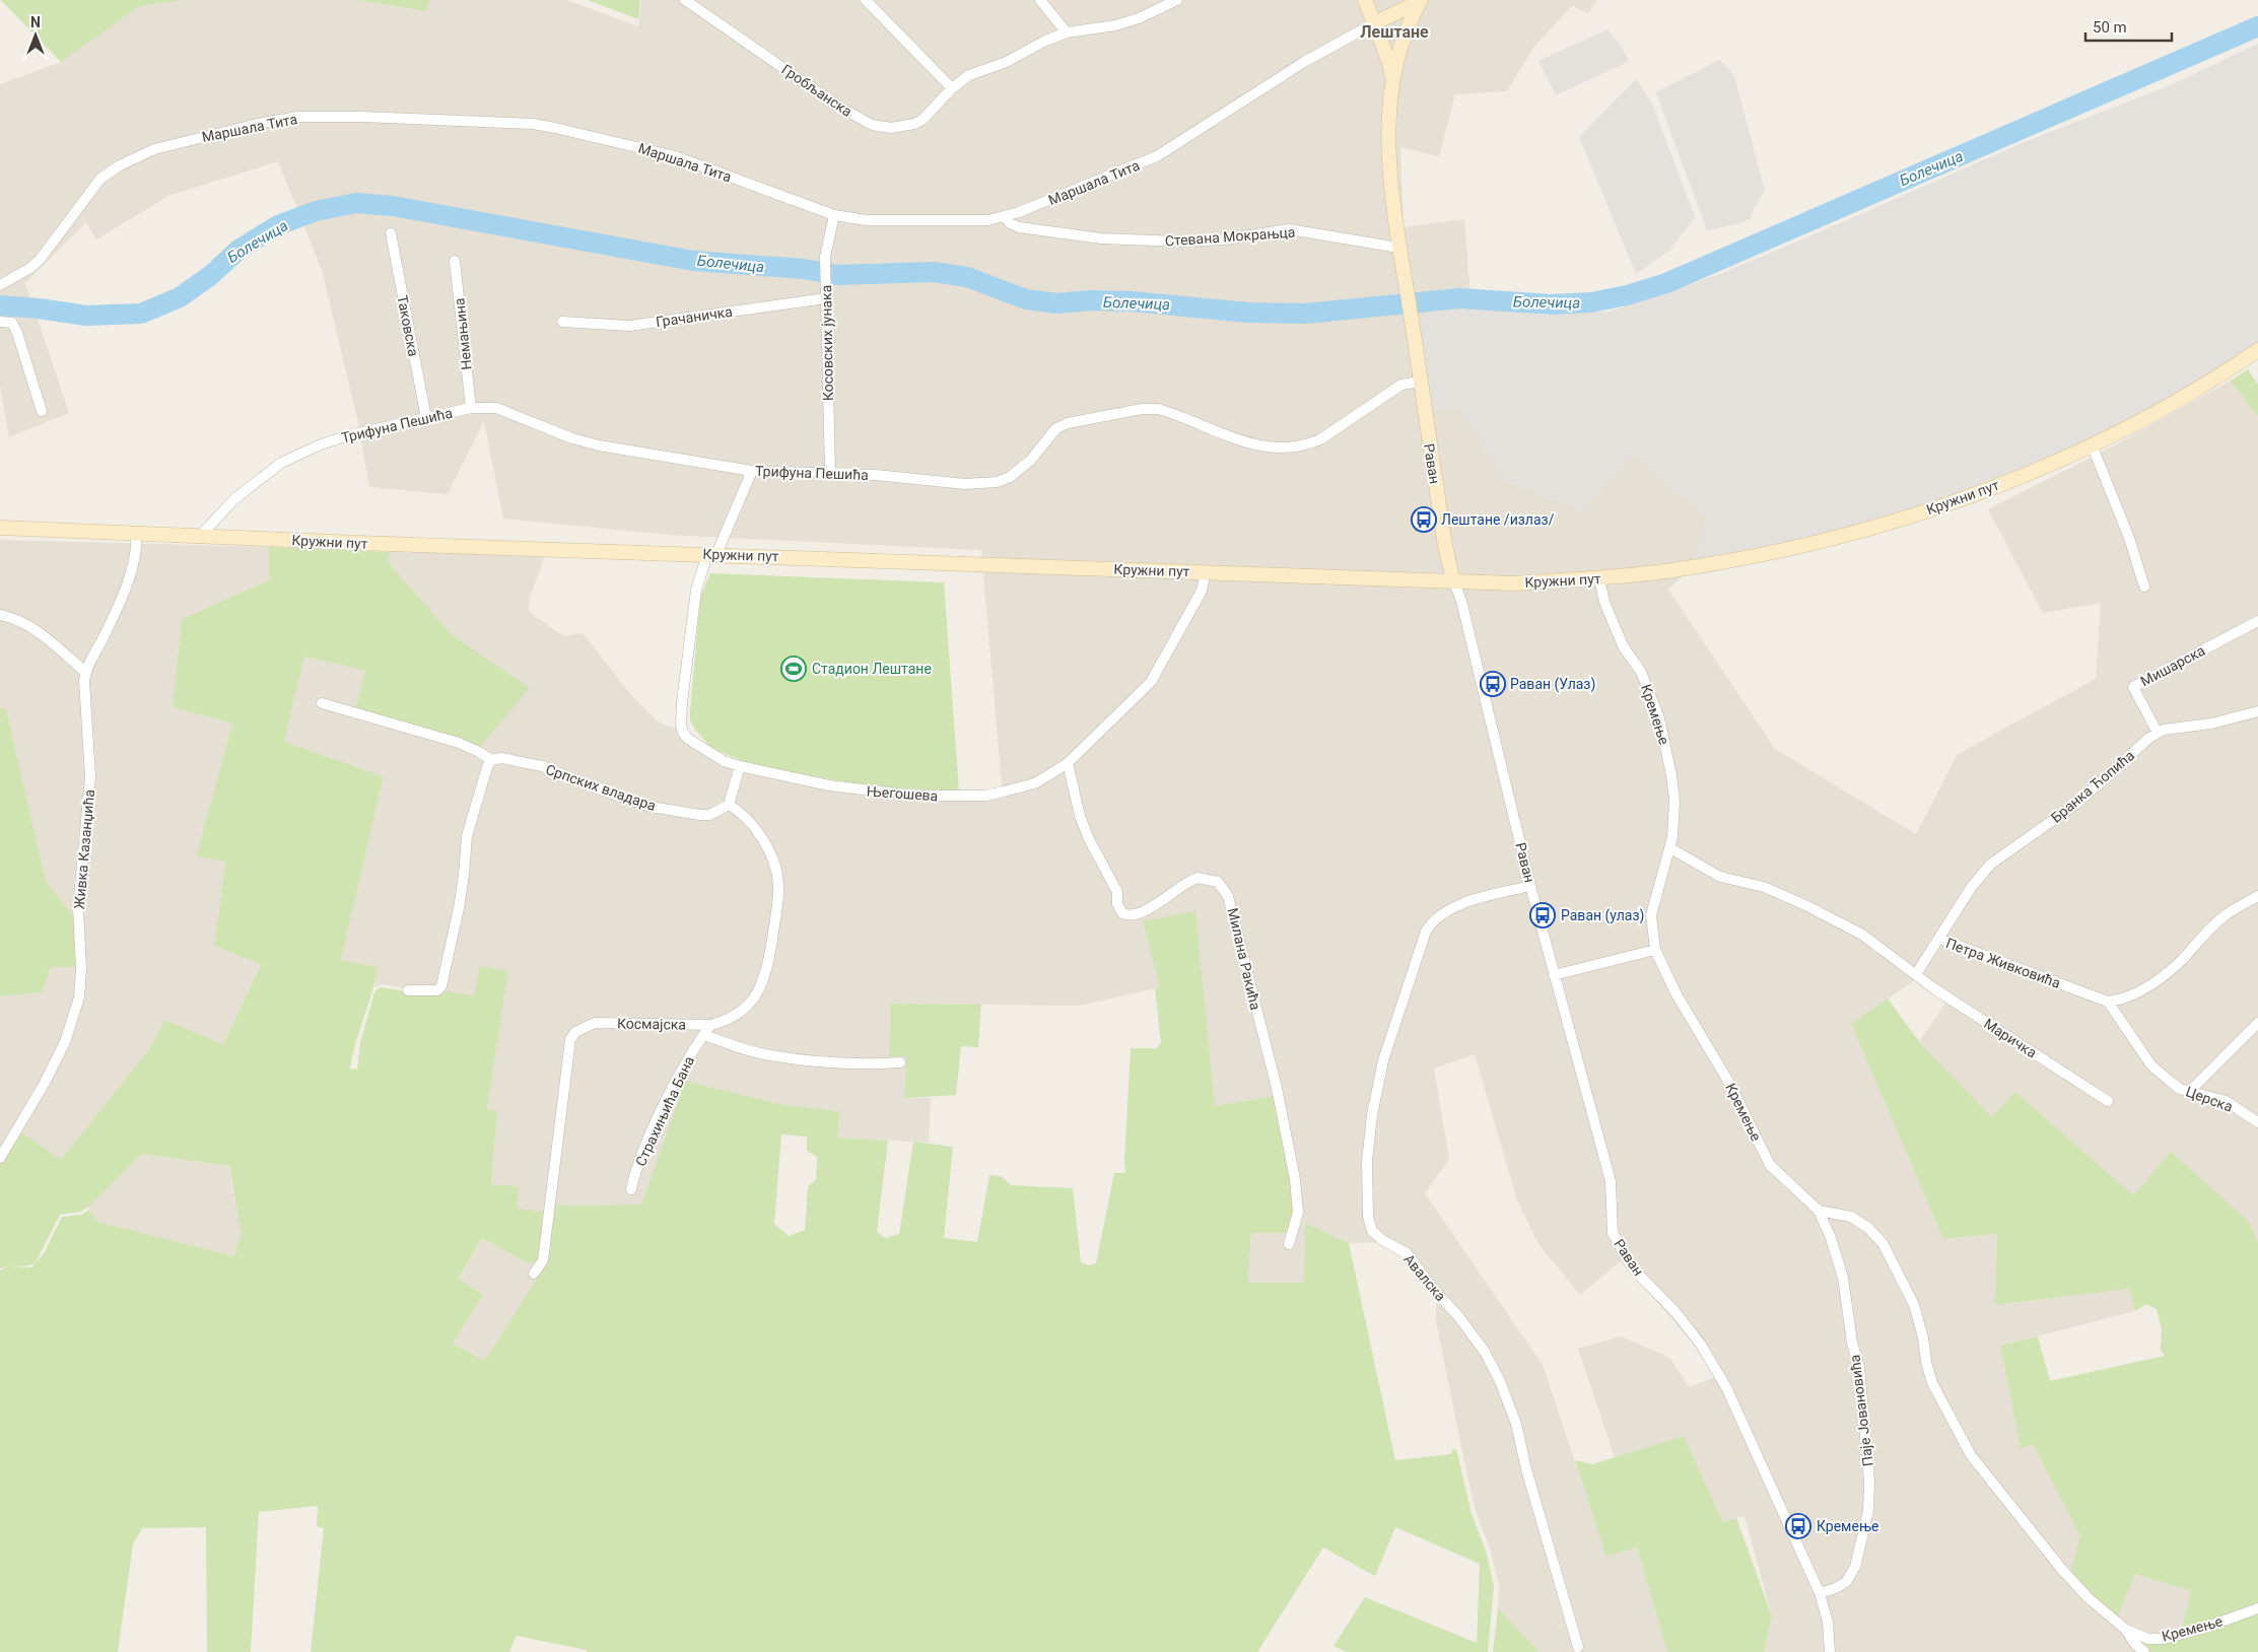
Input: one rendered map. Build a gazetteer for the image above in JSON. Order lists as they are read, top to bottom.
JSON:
{
  "streets": {
    "main road": ["Раван", "Кружни пут"],
    "street": [
      "Гробљанска",
      "Маршала Тита",
      "Стевана Мокрањца",
      "Грачаничка",
      "Таковска",
      "Немањина",
      "Косовских јунака",
      "Трифуна Пешића",
      "Мишарска",
      "Кремење",
      "Бранка Ћопића",
      "Српских владара",
      "Његошева",
      "Живка Казанџића",
      "Милана Ракића",
      "Петра Живковића",
      "Космајска",
      "Маричка",
      "Церска",
      "Страхињића Бана",
      "Авалска",
      "Паје Јовановића"
    ]
  },
  "crossings": [
    ["Маршала Тита", "Стевана Мокрањца"],
    ["Маршала Тита", "Косовских јунака"],
    ["Маршала Тита", "Раван"],
    ["Стевана Мокрањца", "Раван"],
    ["Грачаничка", "Косовских јунака"],
    ["Таковска", "Трифуна Пешића"],
    ["Немањина", "Трифуна Пешића"],
    ["Косовских јунака", "Трифуна Пешића"],
    ["Трифуна Пешића", "Раван"],
    ["Трифуна Пешића", "Кружни пут"],
    ["Трифуна Пешића", "Његошева"],
    ["Раван", "Кружни пут"],
    ["Раван", "Авалска"],
    ["Раван", "Паје Јовановића"],
    ["Кружни пут", "Кремење"],
    ["Кружни пут", "Његошева"],
    ["Кружни пут", "Живка Казанџића"],
    ["Мишарска", "Бранка Ћопића"],
    ["Кремење", "Паје Јовановића"],
    ["Бранка Ћопића", "Петра Живковића"],
    ["Српских владара", "Космајска"],
    ["Његошева", "Милана Ракића"],
    ["Петра Живковића", "Маричка"],
    ["Петра Живковића", "Церска"],
    ["Космајска", "Страхињића Бана"]
  ],
  "districts": ["Лештане"],
  "water": ["Болечица"],
  "places": {
    "bus stop": [
      "Лештане /излаз/",
      "Раван (Улаз)",
      "Раван (улаз)",
      "Кремење"
    ],
    "sports": ["Стадион Лештане"]
  },
  "scale_bar": "50 m",
  "north": "top"
}
